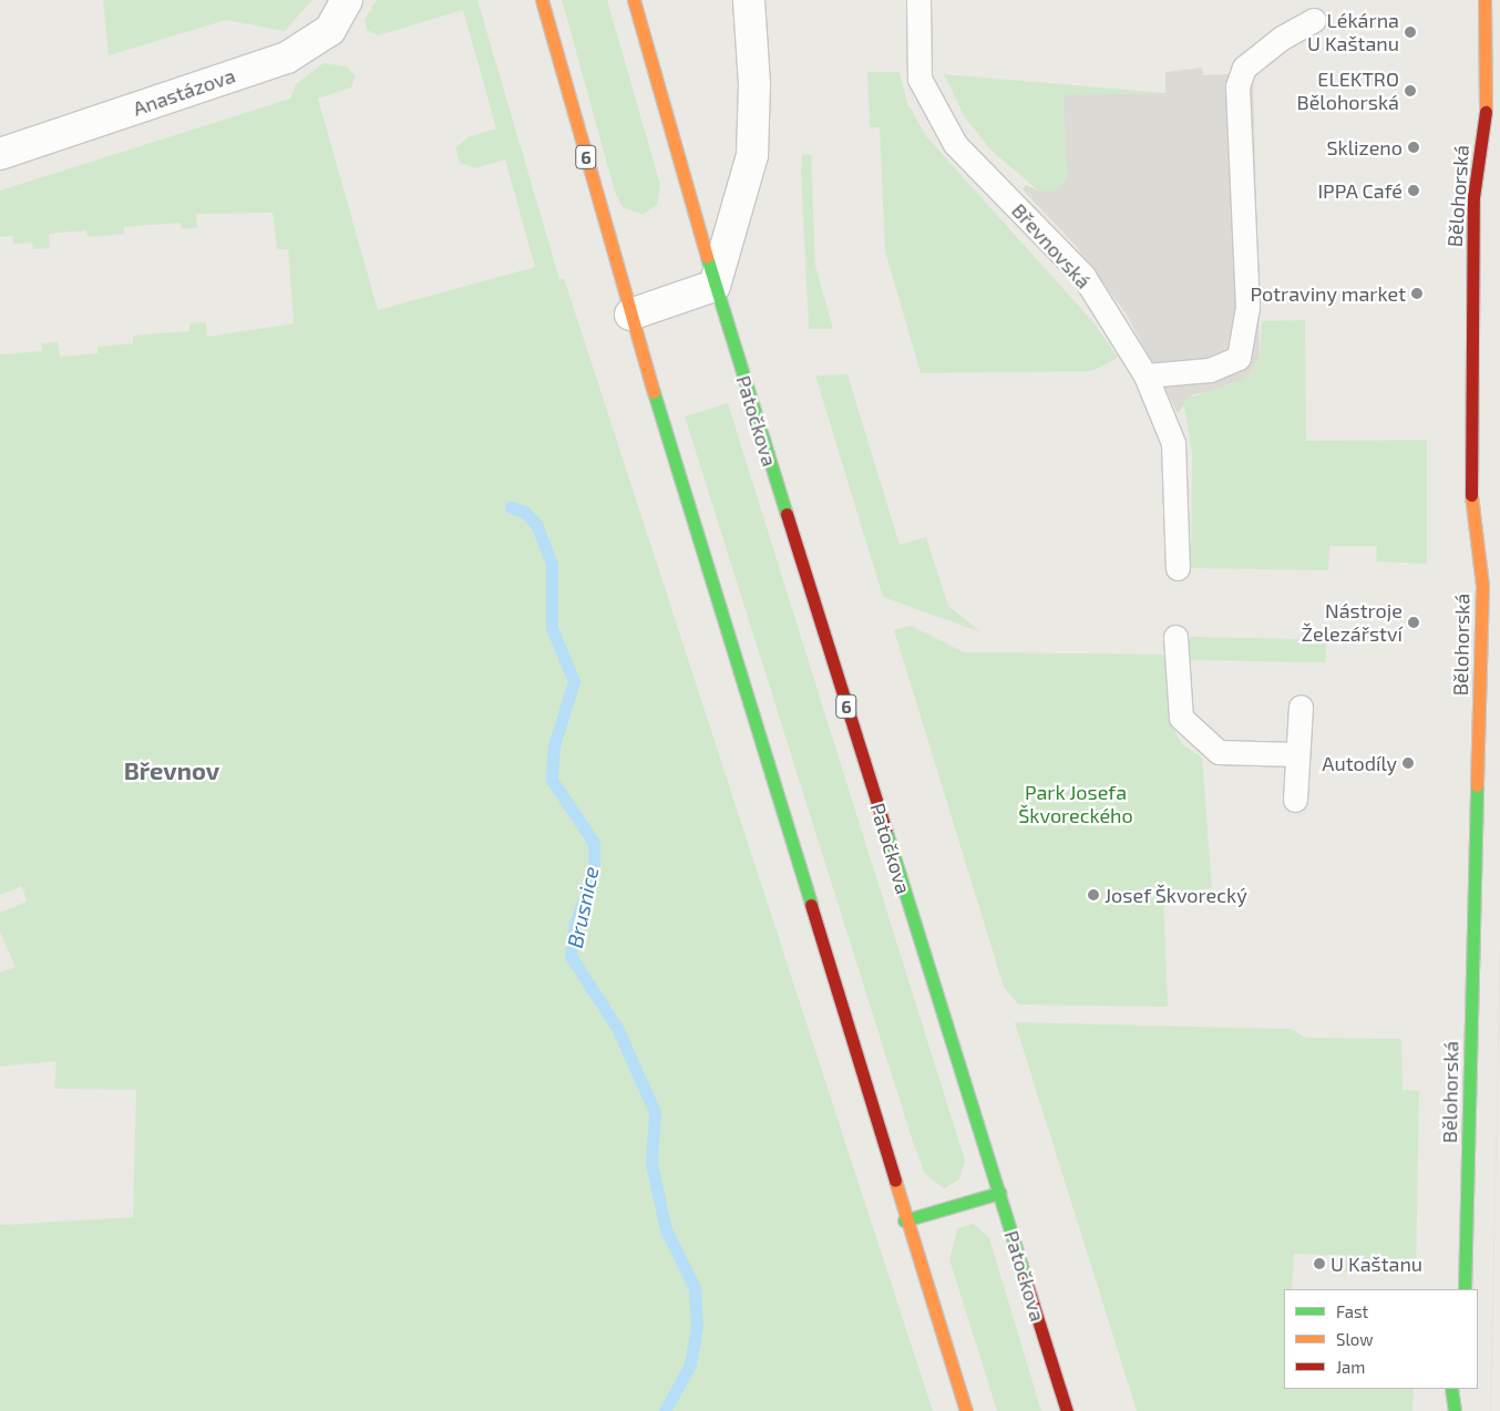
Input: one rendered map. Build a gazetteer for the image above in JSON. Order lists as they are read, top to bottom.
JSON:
{
  "streets": {
    "main road": ["6", "Bělohorská", "Patočkova"],
    "street": ["Anastázova"],
    "lane": ["Břevnovská"]
  },
  "districts": ["Břevnov"],
  "water": ["Brusnice"],
  "parks": ["Park Josefa Škvoreckého"],
  "places": [
    "Lékárna U Kaštanu",
    "ELEKTRO Bělohorská",
    "Sklizeno",
    "IPPA Café",
    "Potraviny market",
    "Nástroje Železářství",
    "Autodíly",
    "Josef Škvorecký",
    "U Kaštanu"
  ],
  "legend": ["Fast", "Slow", "Jam"]
}
